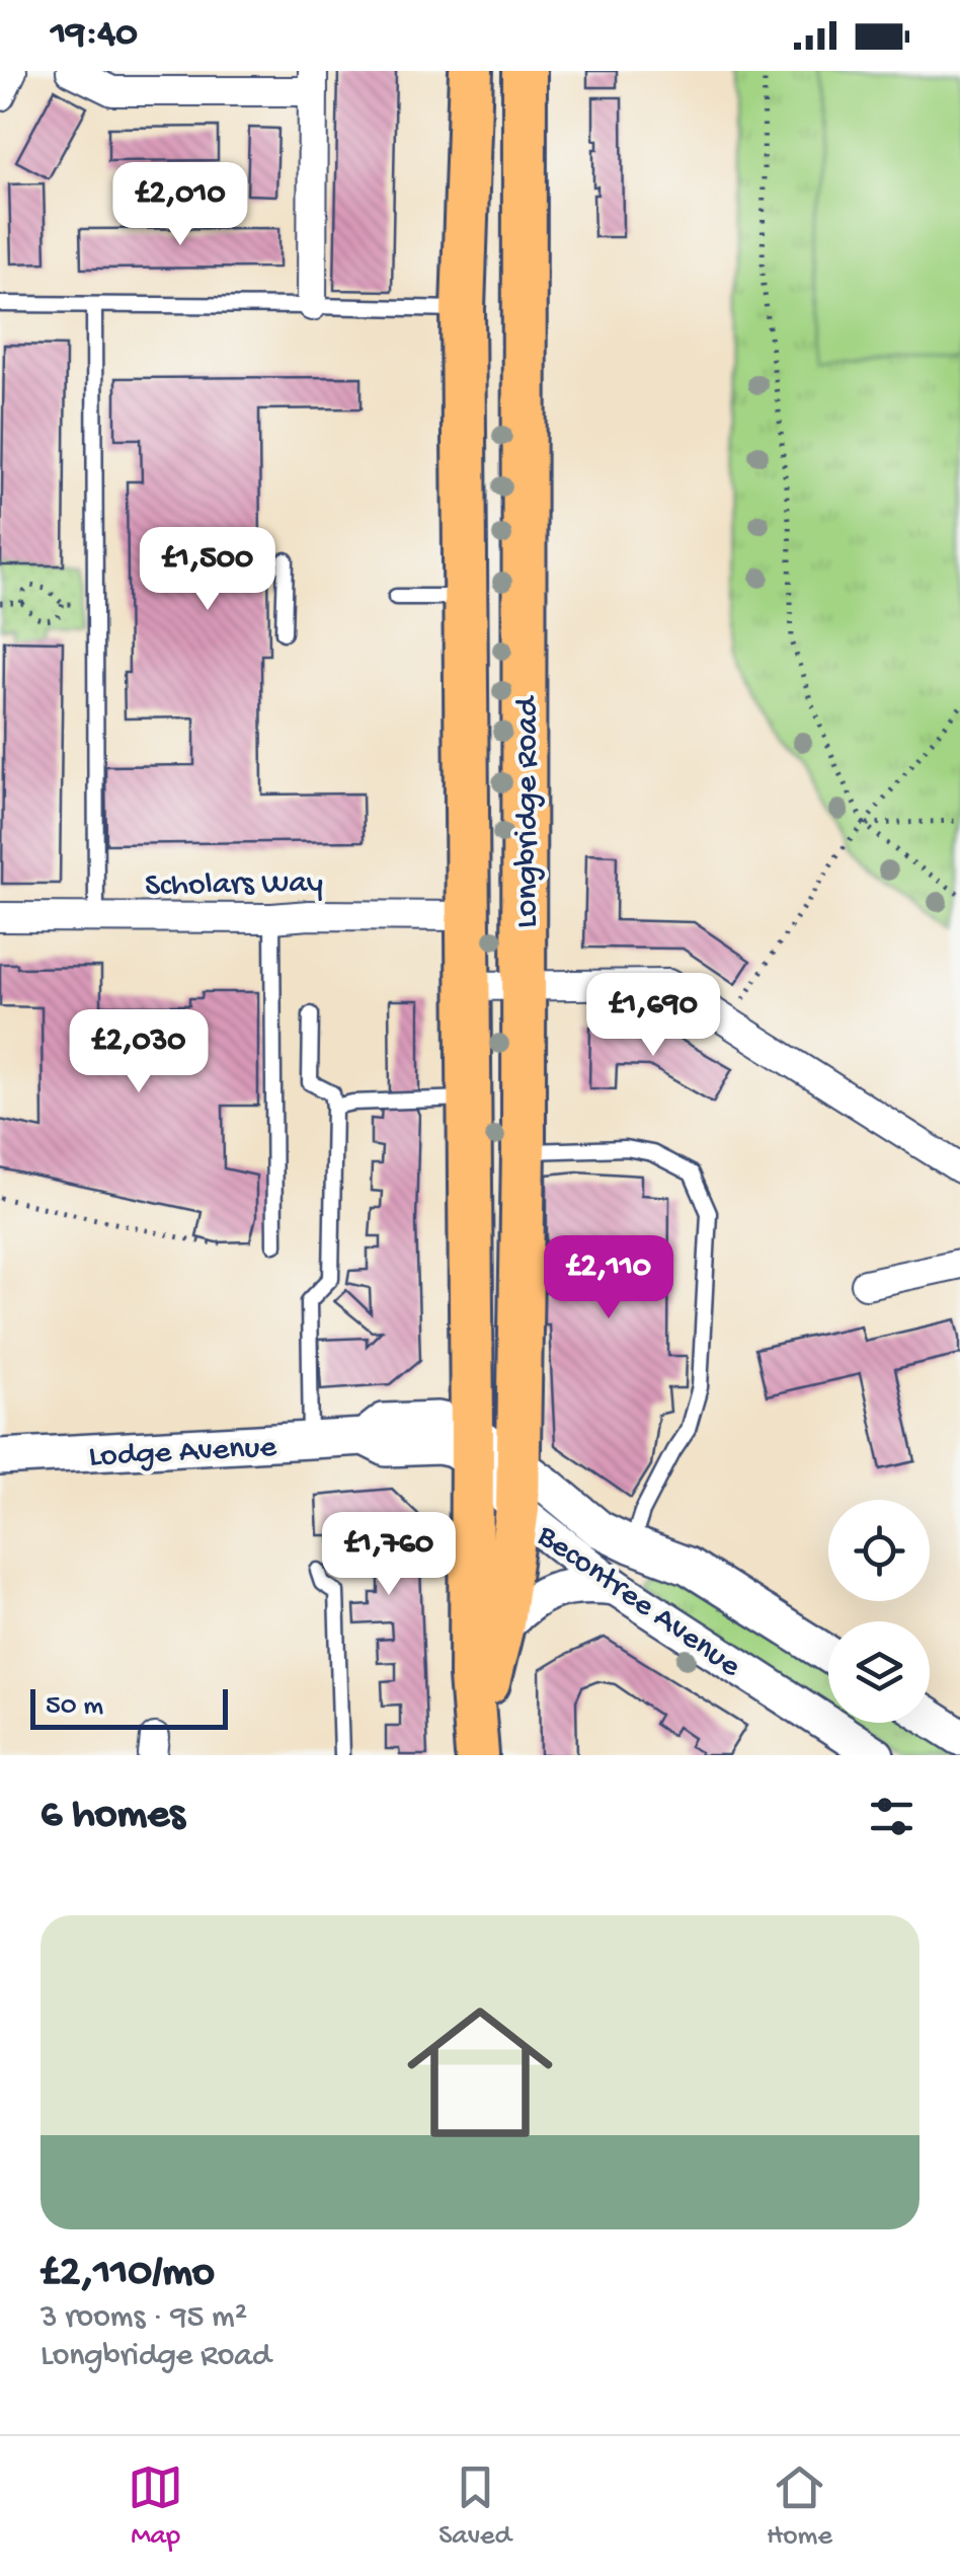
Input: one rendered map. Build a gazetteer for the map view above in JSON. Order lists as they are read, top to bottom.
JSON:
{
  "streets": {
    "main road": ["Longbridge Road"],
    "street": ["Scholars Way", "Lodge Avenue", "Becontree Avenue"]
  },
  "crossings": [
    ["Longbridge Road", "Scholars Way"],
    ["Longbridge Road", "Becontree Avenue"],
    ["Lodge Avenue", "Becontree Avenue"]
  ],
  "scale_bar": "50 m",
  "page": {
    "status": "19:40",
    "price": [
      "£2,010",
      "£1,500",
      "£1,690",
      "£2,030",
      "£2,110",
      "£1,760"
    ],
    "scale": "50 m",
    "heading": "6 homes",
    "list": [
      {
        "name": "£2,110/mo",
        "note": "3 rooms · 95 m² · Longbridge Road"
      }
    ],
    "tabs": ["Map", "Saved", "Home"]
  }
}
